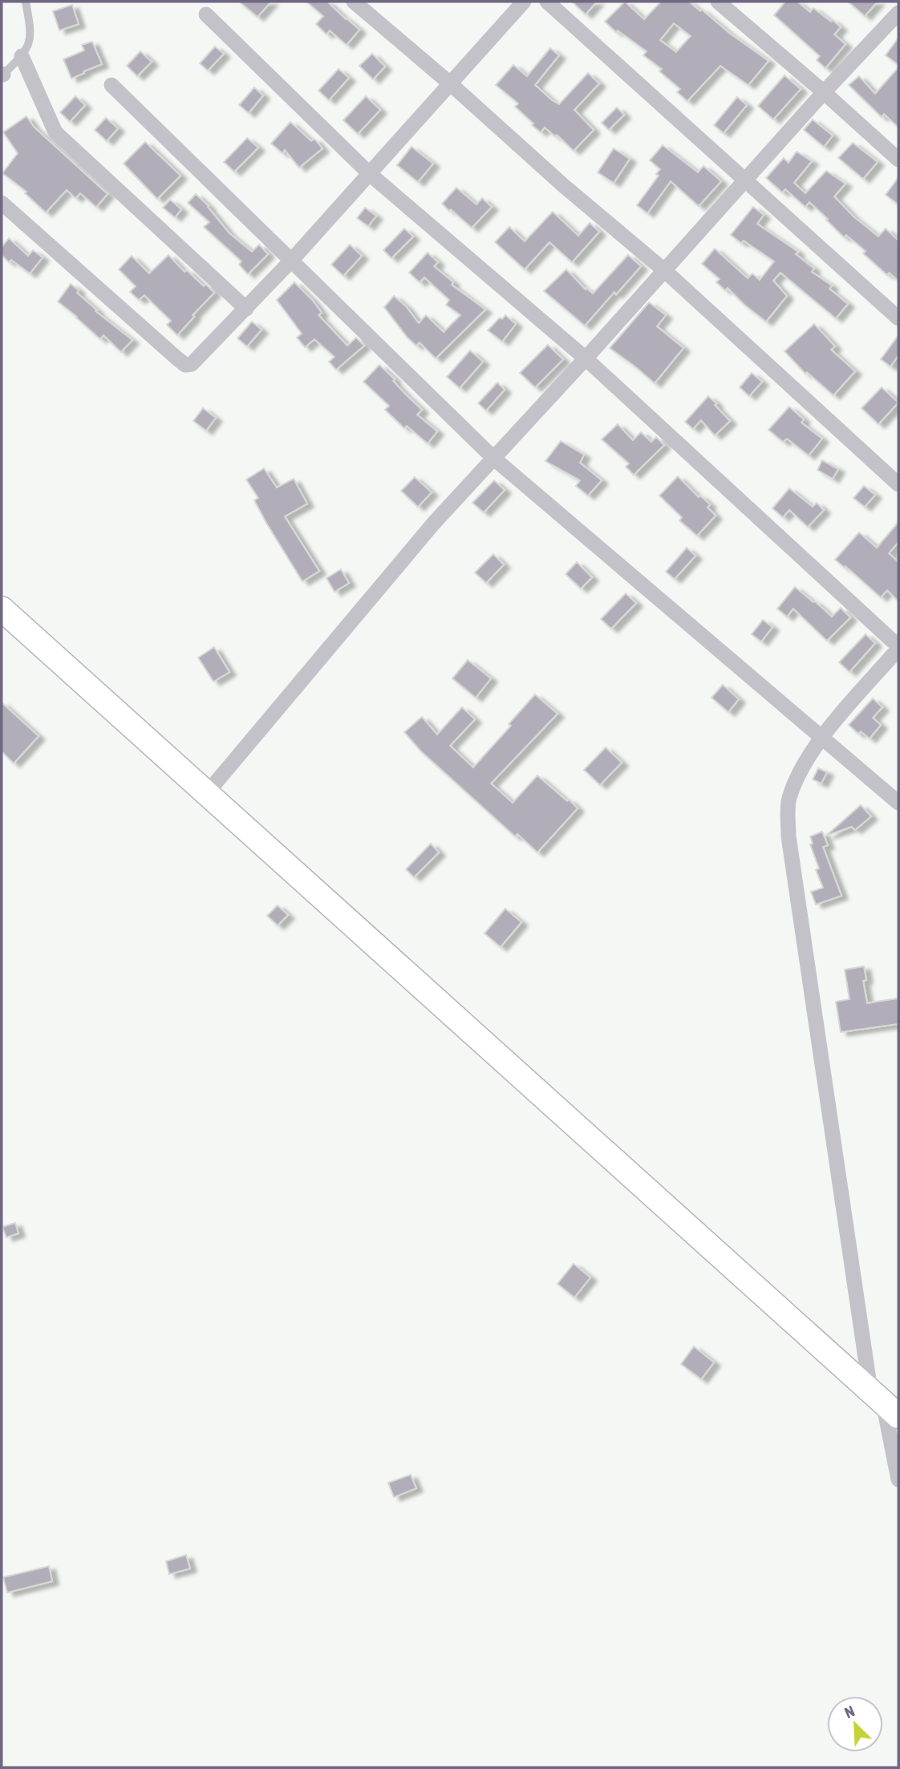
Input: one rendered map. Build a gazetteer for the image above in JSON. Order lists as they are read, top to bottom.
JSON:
{
  "north": "top left"
}
